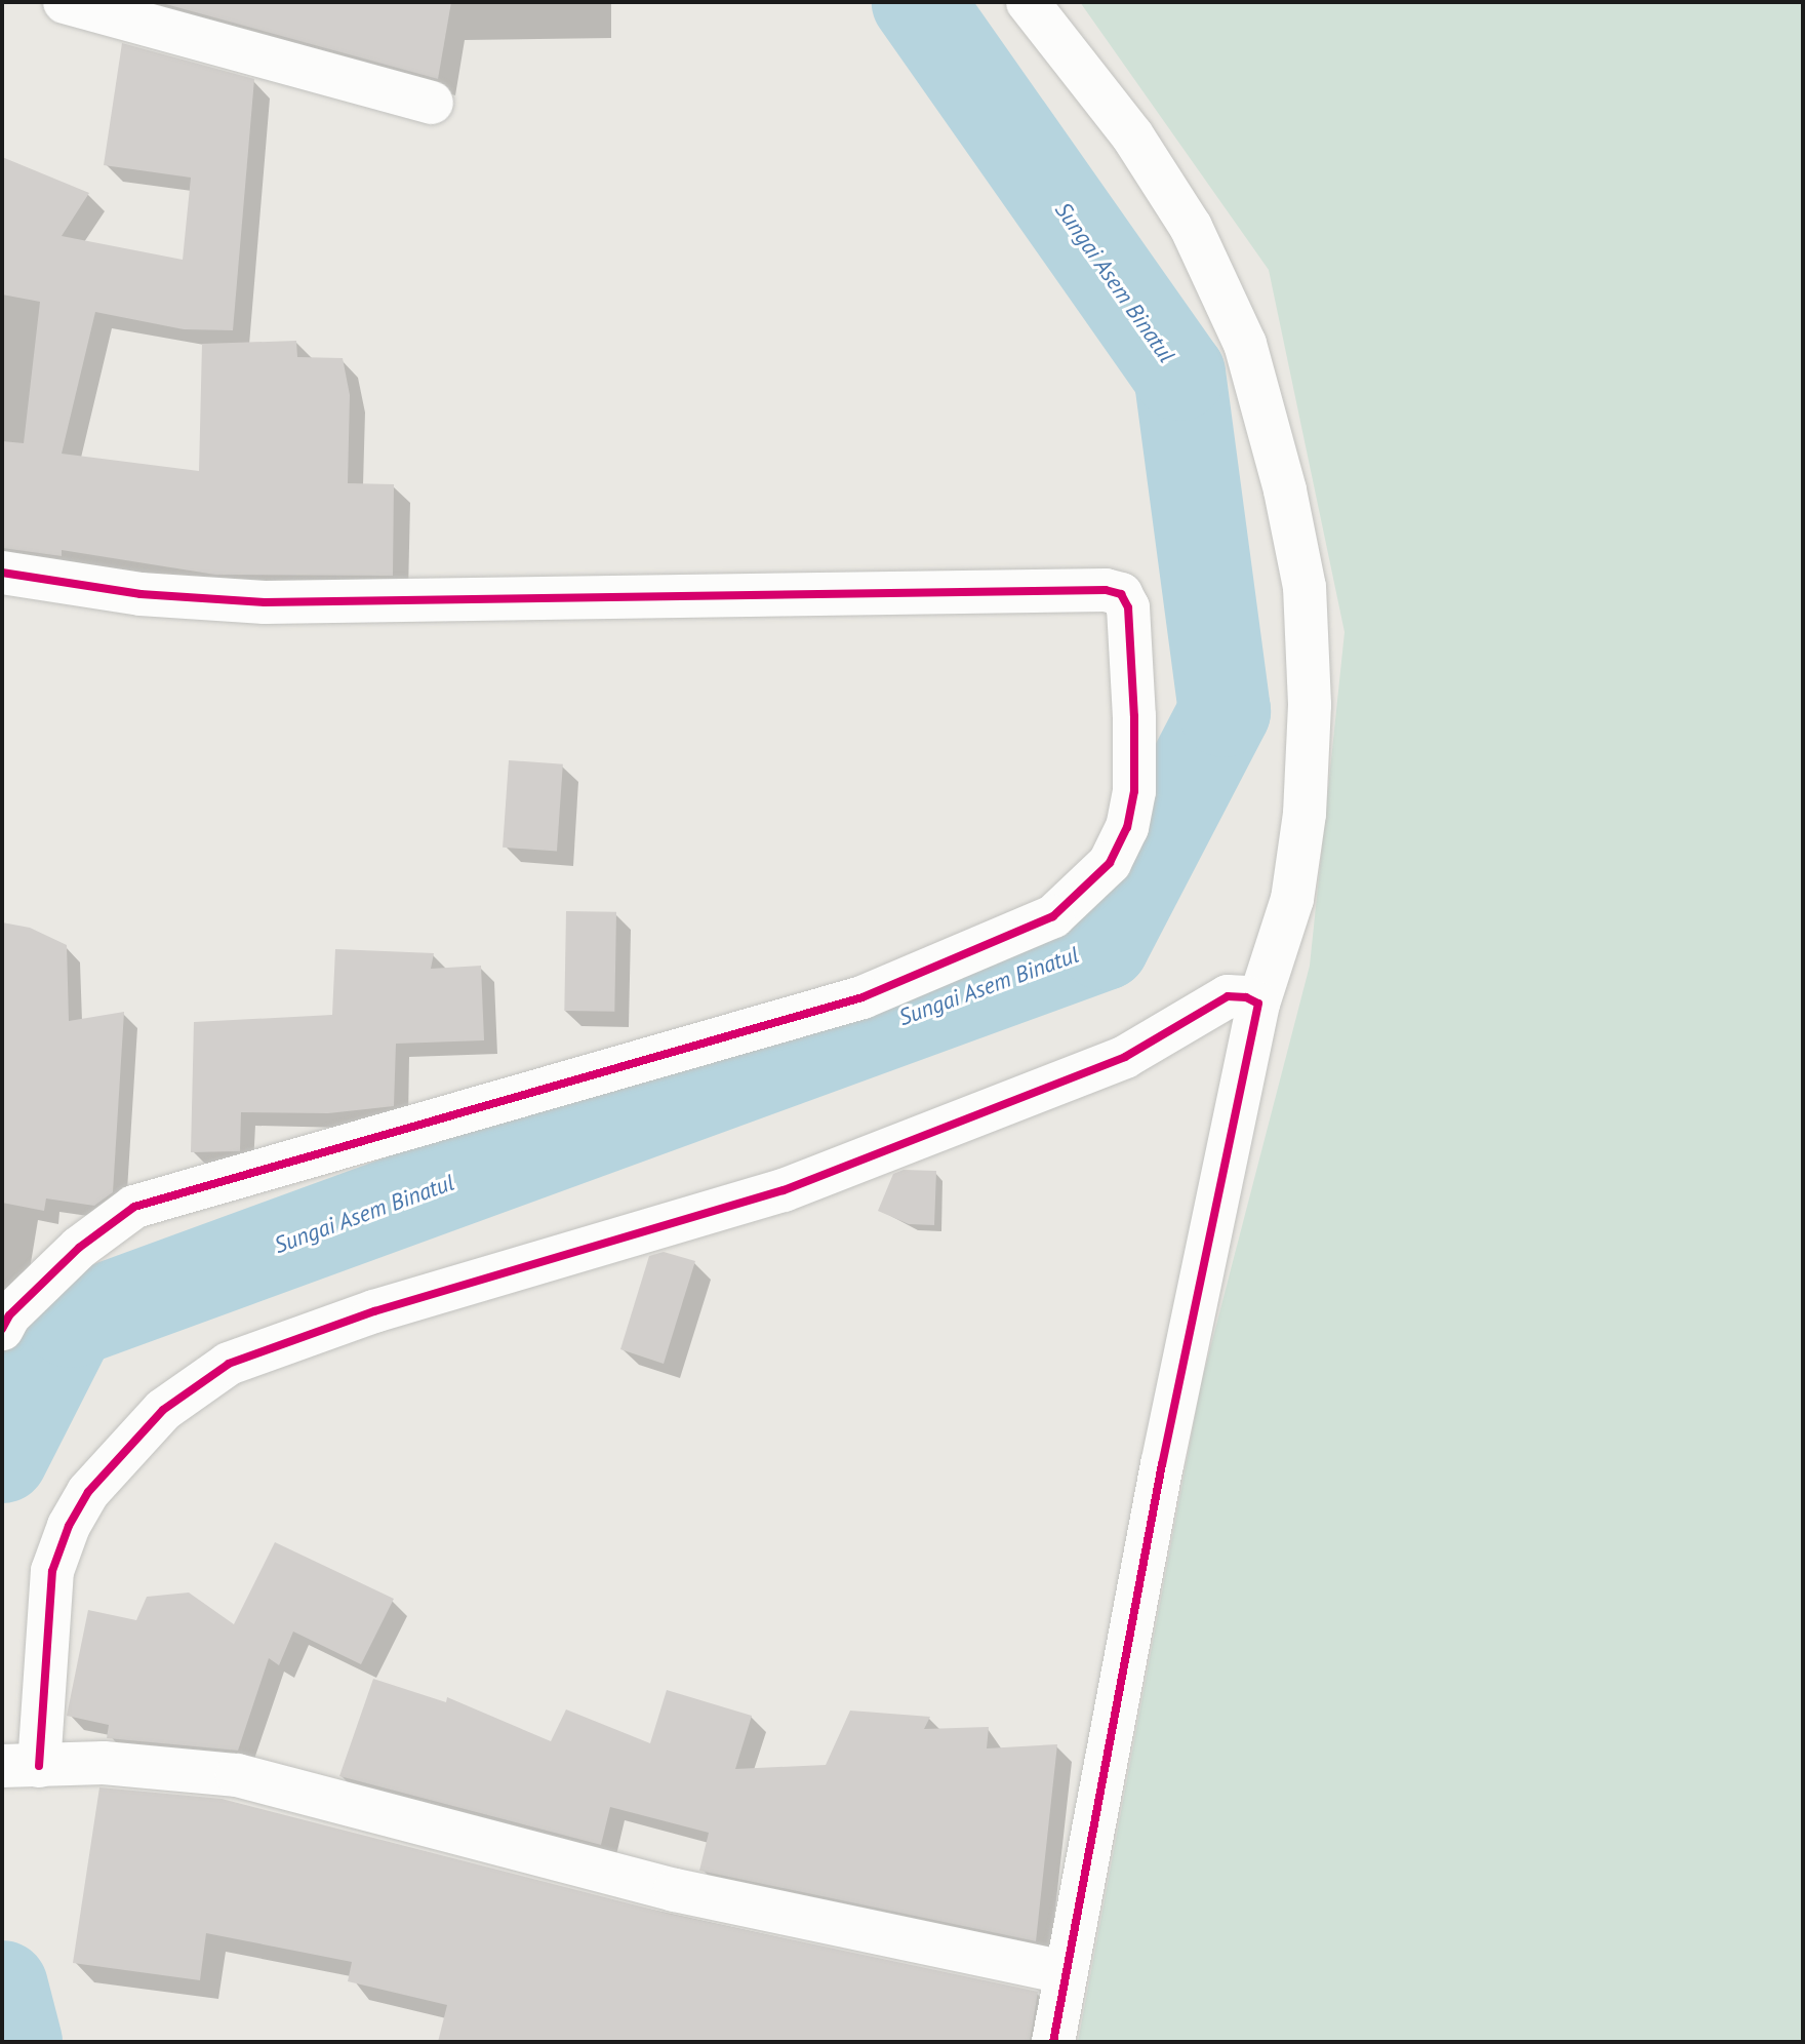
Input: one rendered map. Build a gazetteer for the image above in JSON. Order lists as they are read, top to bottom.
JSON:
{
  "water": ["Sungai Asem Binatul"]
}
